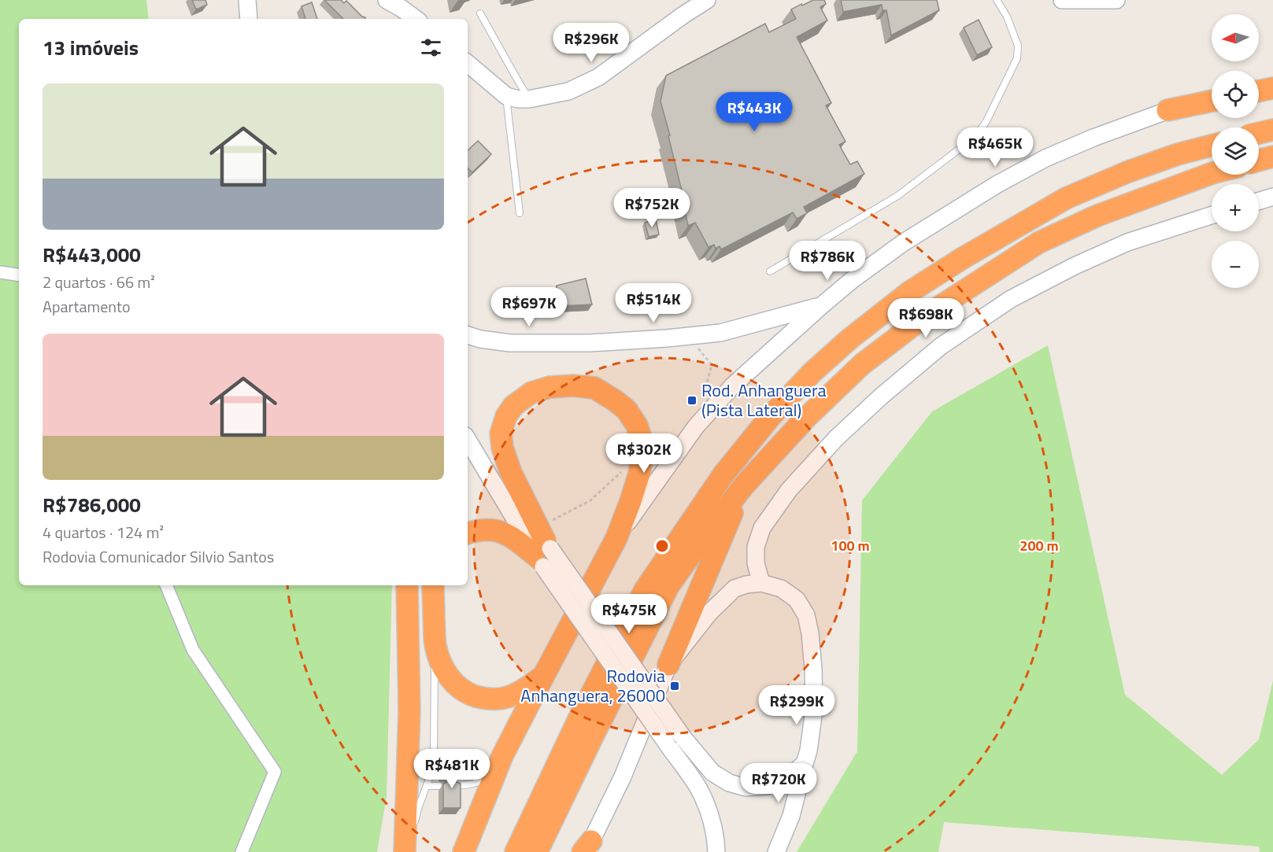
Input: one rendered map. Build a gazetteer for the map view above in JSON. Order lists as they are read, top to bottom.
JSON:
{
  "places": {
    "transit": ["Rod. Anhanguera (Pista Lateral)", "Rodovia Anhanguera, 26000"]
  },
  "north": "left",
  "page": {
    "map_buttons": ["+", "−"],
    "heading": "13 imóveis",
    "price": [
      "R$296K",
      "R$443K",
      "R$465K",
      "R$752K",
      "R$786K",
      "R$514K",
      "R$697K",
      "R$698K",
      "R$302K",
      "R$475K",
      "R$299K",
      "R$481K",
      "R$720K"
    ],
    "list": [
      {
        "name": "R$443,000",
        "note": "2 quartos · 66 m² · Apartamento"
      },
      {
        "name": "R$786,000",
        "note": "4 quartos · 124 m² · Rodovia Comunicador Silvio Santos"
      }
    ]
  },
  "rings": ["100 m", "200 m"]
}
